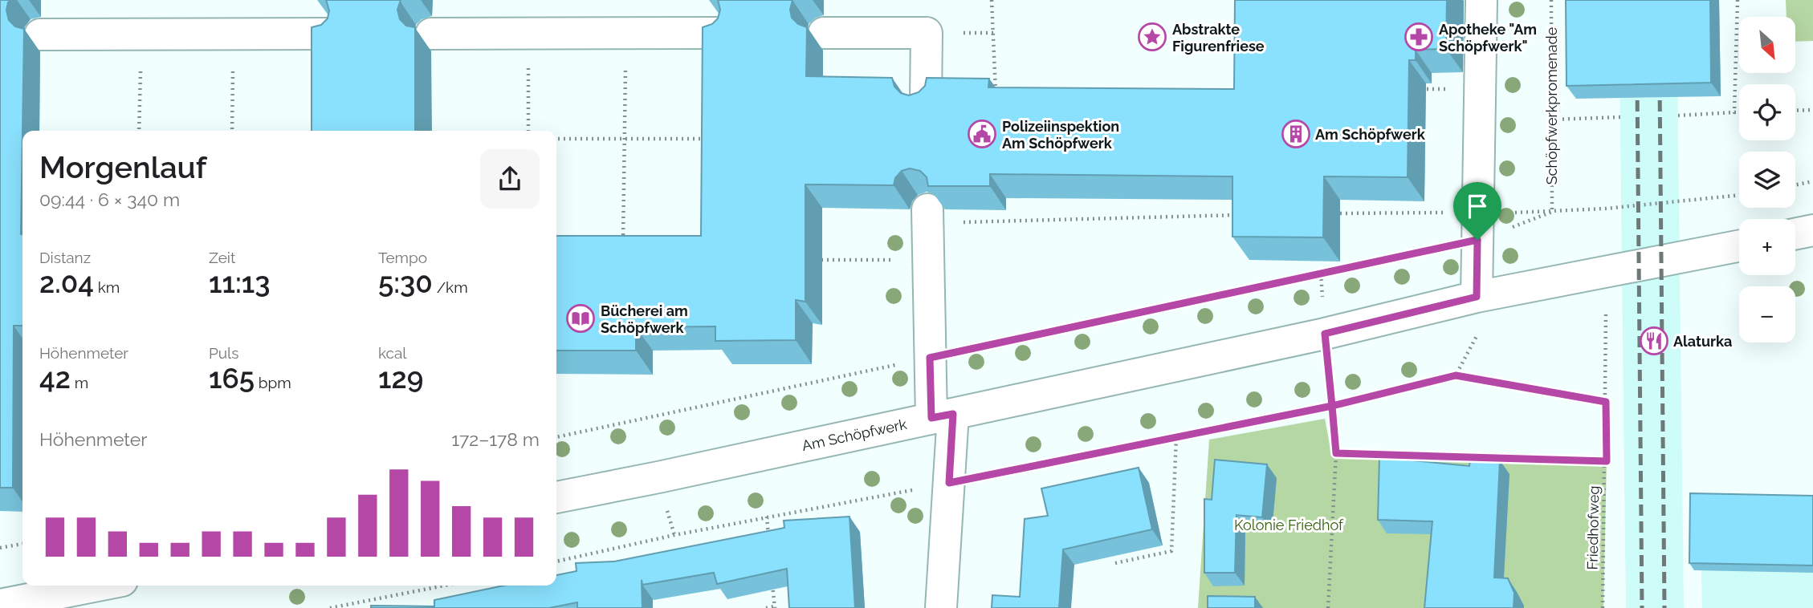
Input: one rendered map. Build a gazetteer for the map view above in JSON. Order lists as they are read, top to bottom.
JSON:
{
  "streets": {
    "street": ["Am Schöpfwerk"],
    "path": ["Schöpfwerkpromenade", "Friedhofweg"]
  },
  "parks": ["Kolonie Friedhof"],
  "places": {
    "place": ["Abstrakte Figurenfriese"],
    "pharmacy": ["Apotheke \"Am Schöpfwerk\""],
    "public building": ["Polizeiinspektion Am Schöpfwerk"],
    "building": ["Am Schöpfwerk"],
    "library": ["Bücherei am Schöpfwerk"],
    "restaurant": ["Alaturka"]
  },
  "north": "bottom right",
  "page": {
    "map_buttons": ["+", "−"],
    "heading": ["Morgenlauf", "09:44 · 6 × 340 m"],
    "stats": [
      ["Distanz", "2.04 km"],
      ["Zeit", "11:13"],
      ["Tempo", "5:30 /km"],
      ["Höhenmeter", "42 m"],
      ["Puls", "165 bpm"],
      ["kcal", "129"]
    ],
    "chart": ["Höhenmeter", "172–178 m"]
  }
}
